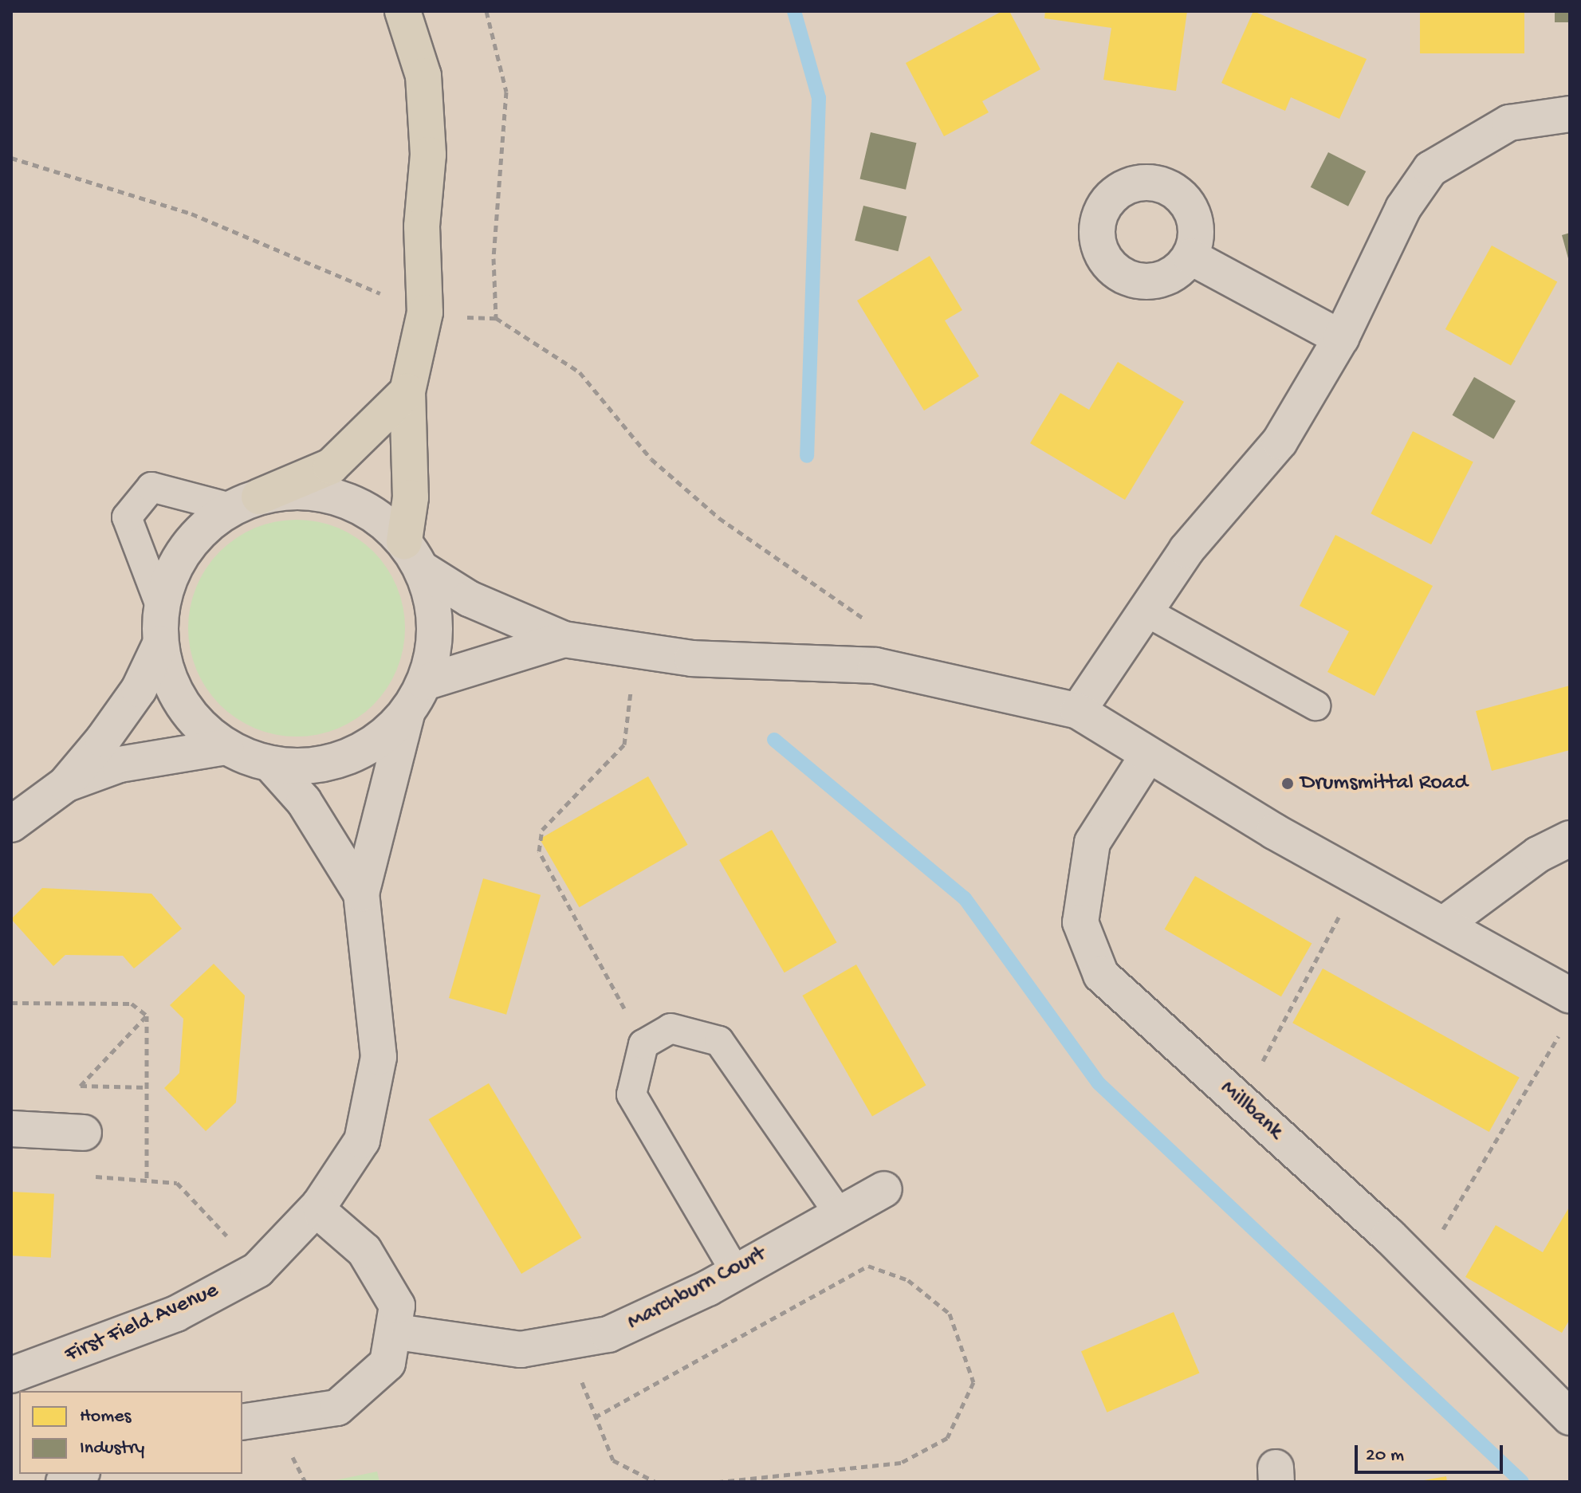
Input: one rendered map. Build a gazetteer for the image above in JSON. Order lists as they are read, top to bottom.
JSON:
{
  "streets": {
    "street": ["Millbank", "Marchburn Court", "First Field Avenue"]
  },
  "places": ["Drumsmittal Road"],
  "legend": ["Homes", "Industry"],
  "scale_bar": "20 m"
}
